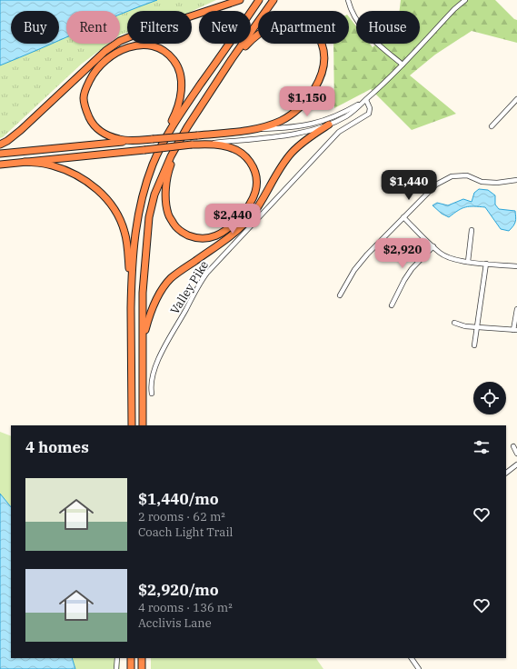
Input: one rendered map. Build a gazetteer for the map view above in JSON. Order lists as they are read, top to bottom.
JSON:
{
  "streets": {
    "street": ["Valley Pike"]
  },
  "page": {
    "chip": [
      "Buy",
      "Rent",
      "Filters",
      "New",
      "Apartment",
      "House"
    ],
    "price": [
      "$1,150",
      "$1,440",
      "$2,440",
      "$2,920"
    ],
    "heading": "4 homes",
    "list": [
      {
        "name": "$1,440/mo",
        "note": "2 rooms · 62 m² · Coach Light Trail"
      },
      {
        "name": "$2,920/mo",
        "note": "4 rooms · 136 m² · Acclivis Lane"
      }
    ]
  }
}
